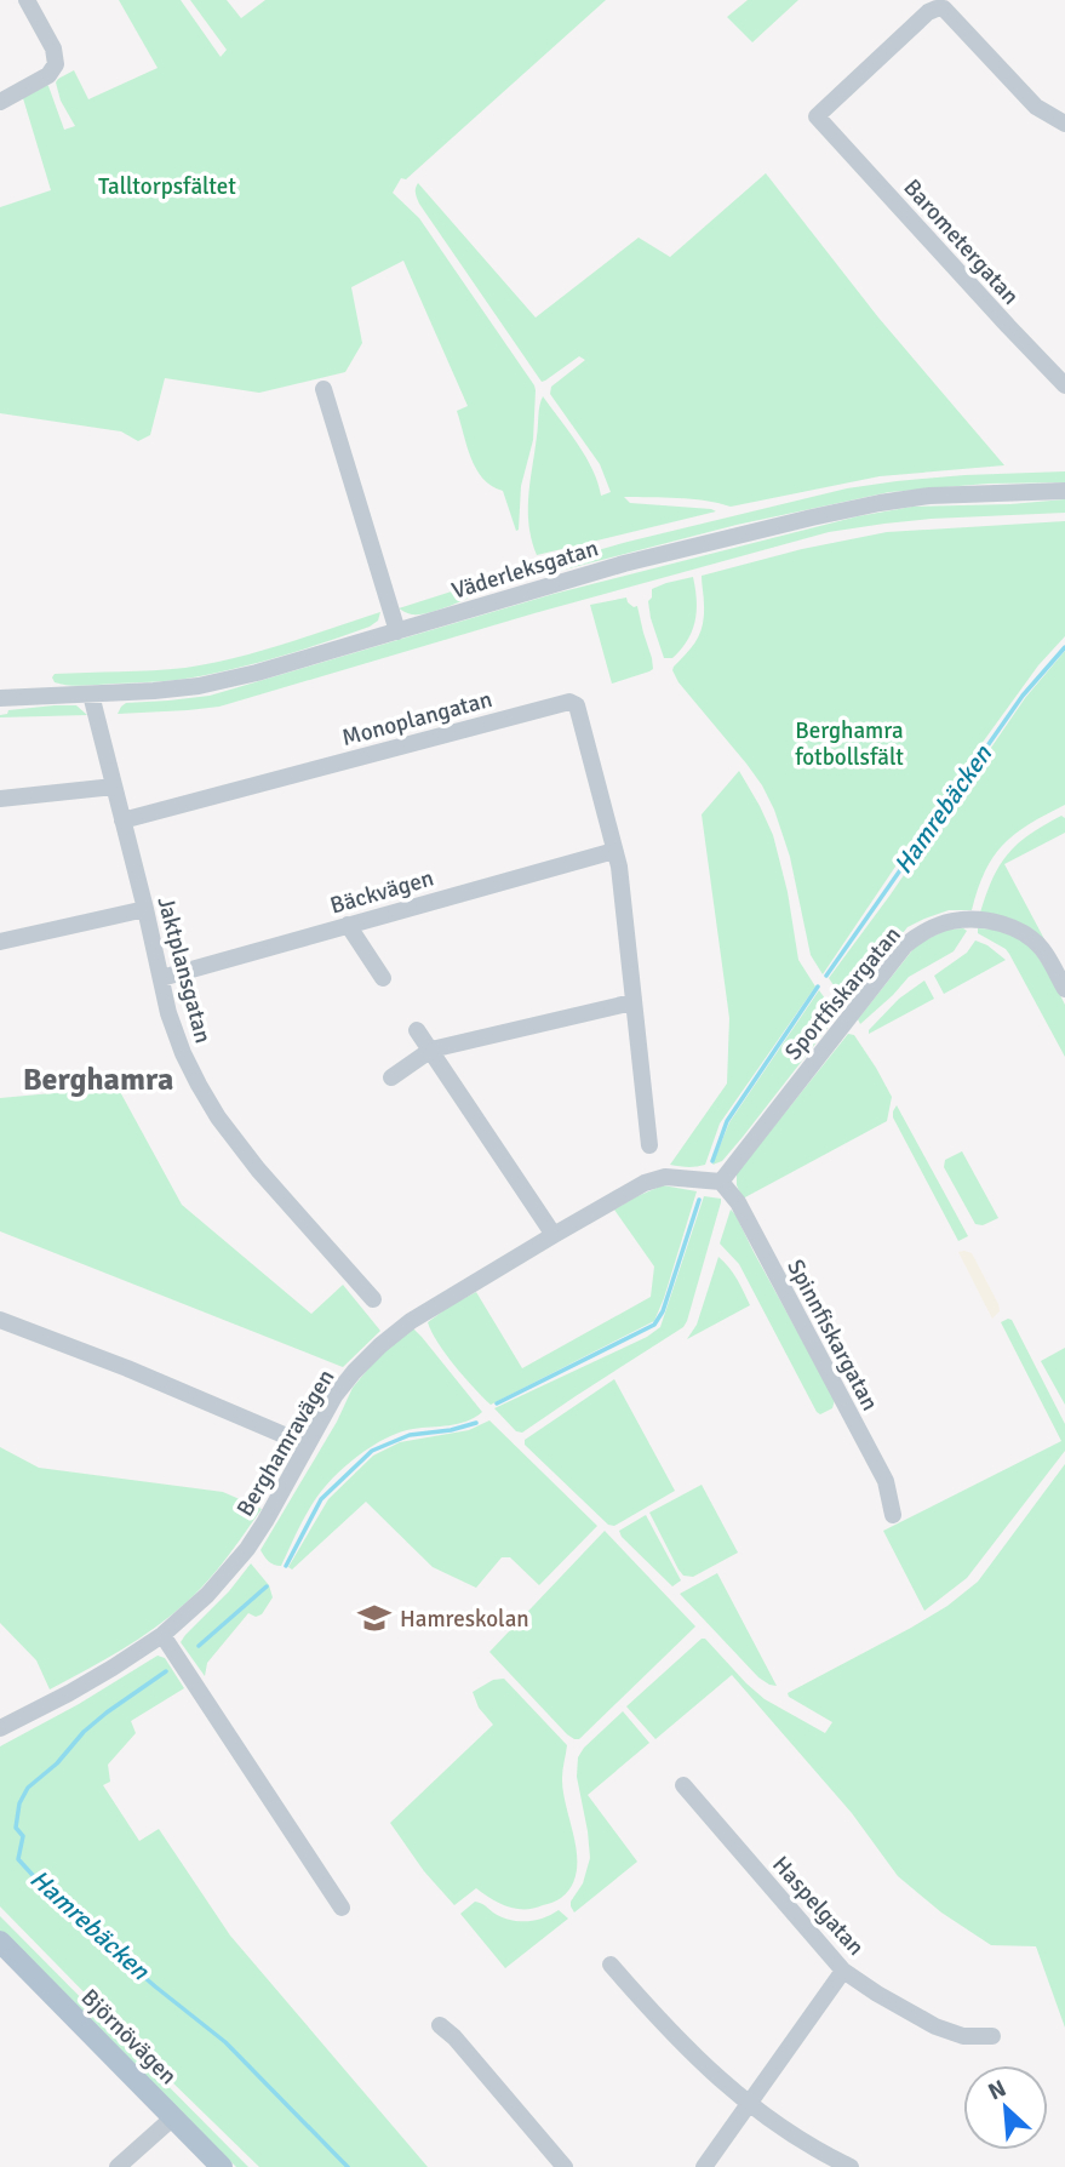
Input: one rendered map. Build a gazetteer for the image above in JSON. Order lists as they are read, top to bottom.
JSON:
{
  "streets": {
    "main road": ["Björnövägen"],
    "street": [
      "Barometergatan",
      "Väderleksgatan",
      "Monoplangatan",
      "Bäckvägen",
      "Jaktplansgatan",
      "Sportfiskargatan",
      "Spinnfiskargatan",
      "Berghamravägen",
      "Haspelgatan"
    ]
  },
  "crossings": [
    ["Väderleksgatan", "Jaktplansgatan"],
    ["Monoplangatan", "Bäckvägen"],
    ["Monoplangatan", "Jaktplansgatan"],
    ["Bäckvägen", "Jaktplansgatan"],
    ["Sportfiskargatan", "Spinnfiskargatan"],
    ["Sportfiskargatan", "Berghamravägen"],
    ["Spinnfiskargatan", "Berghamravägen"]
  ],
  "districts": ["Berghamra"],
  "water": ["Hamrebäcken"],
  "parks": ["Talltorpsfältet", "Berghamra fotbollsfält"],
  "places": {
    "school or university": ["Hamreskolan"]
  },
  "north": "top left"
}
